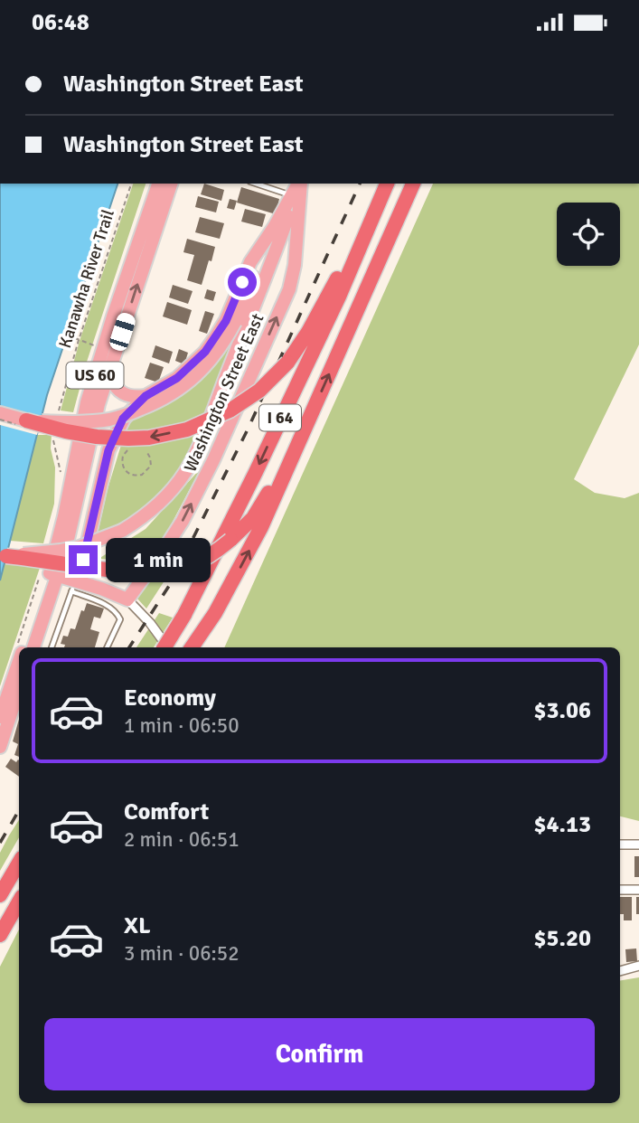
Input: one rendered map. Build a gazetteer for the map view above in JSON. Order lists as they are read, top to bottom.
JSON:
{
  "streets": {
    "highway": ["I 64"],
    "main road": ["US 60", "Washington Street East"],
    "path": ["Kanawha River Trail"]
  },
  "page": {
    "status": "06:48",
    "banner": ["Washington Street East", "Washington Street East"],
    "bubble": "1 min",
    "list": [
      {
        "name": "Economy",
        "note": "1 min · 06:50",
        "value": "$3.06"
      },
      {
        "name": "Comfort",
        "note": "2 min · 06:51",
        "value": "$4.13"
      },
      {
        "name": "XL",
        "note": "3 min · 06:52",
        "value": "$5.20"
      }
    ],
    "buttons": "Confirm"
  }
}
